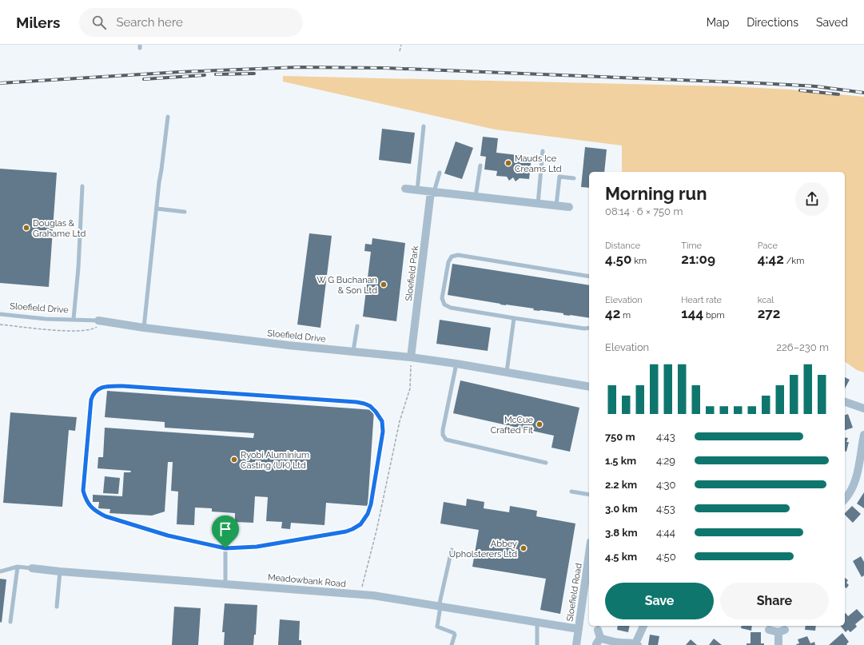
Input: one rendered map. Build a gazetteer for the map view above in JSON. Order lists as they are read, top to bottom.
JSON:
{
  "streets": {
    "street": [
      "Sloefield Park",
      "Sloefield Drive",
      "Meadowbank Road",
      "Sloefield Road"
    ]
  },
  "crossings": [
    ["Sloefield Park", "Sloefield Drive"],
    ["Meadowbank Road", "Sloefield Road"]
  ],
  "places": [
    "Mauds Ice Creams Ltd",
    "Douglas & Grahame Ltd",
    "W G Buchanan & Son Ltd",
    "McCue Crafted Fit",
    "Ryobi Aluminium Casting (UK) Ltd",
    "Abbey Upholsterers Ltd"
  ],
  "page": {
    "header": "Milers",
    "search": "Search here",
    "nav": ["Map", "Directions", "Saved"],
    "heading": ["Morning run", "08:14 · 6 × 750 m"],
    "stats": [
      ["Distance", "4.50 km"],
      ["Time", "21:09"],
      ["Pace", "4:42 /km"],
      ["Elevation", "42 m"],
      ["Heart rate", "144 bpm"],
      ["kcal", "272"]
    ],
    "chart": ["Elevation", "226–230 m"],
    "list": [
      {
        "name": "750 m",
        "note": "4:43"
      },
      {
        "name": "1.5 km",
        "note": "4:29"
      },
      {
        "name": "2.2 km",
        "note": "4:30"
      },
      {
        "name": "3.0 km",
        "note": "4:53"
      },
      {
        "name": "3.8 km",
        "note": "4:44"
      },
      {
        "name": "4.5 km",
        "note": "4:50"
      }
    ],
    "buttons": ["Save", "Share"]
  }
}
